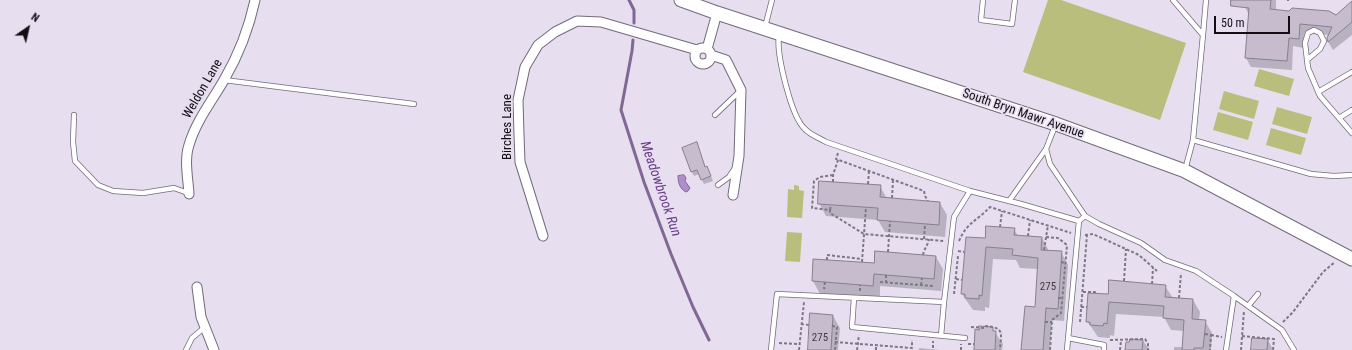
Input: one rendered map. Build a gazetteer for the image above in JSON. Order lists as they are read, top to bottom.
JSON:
{
  "streets": {
    "main road": ["South Bryn Mawr Avenue"],
    "street": ["Weldon Lane", "Birches Lane"]
  },
  "water": ["Meadowbrook Run"],
  "house_numbers": ["275", "275"],
  "scale_bar": "50 m",
  "north": "top right"
}
